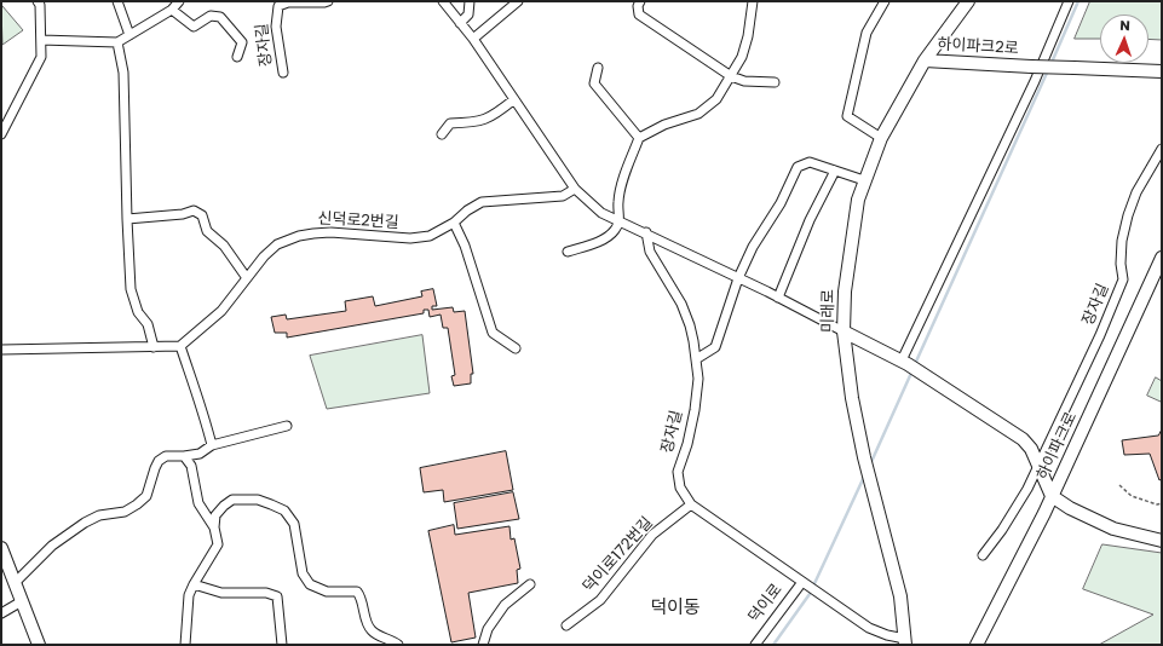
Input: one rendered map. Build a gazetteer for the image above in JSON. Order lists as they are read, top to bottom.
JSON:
{
  "streets": {
    "street": [
      "장자길",
      "하이파크2로",
      "신덕로2번길",
      "미래로",
      "하이파크로",
      "덕이로172번길",
      "덕이로"
    ]
  },
  "crossings": [
    ["장자길", "미래로"],
    ["장자길", "덕이로172번길"],
    ["장자길", "덕이로"],
    ["하이파크2로", "미래로"]
  ],
  "districts": ["덕이동"],
  "north": "top"
}
